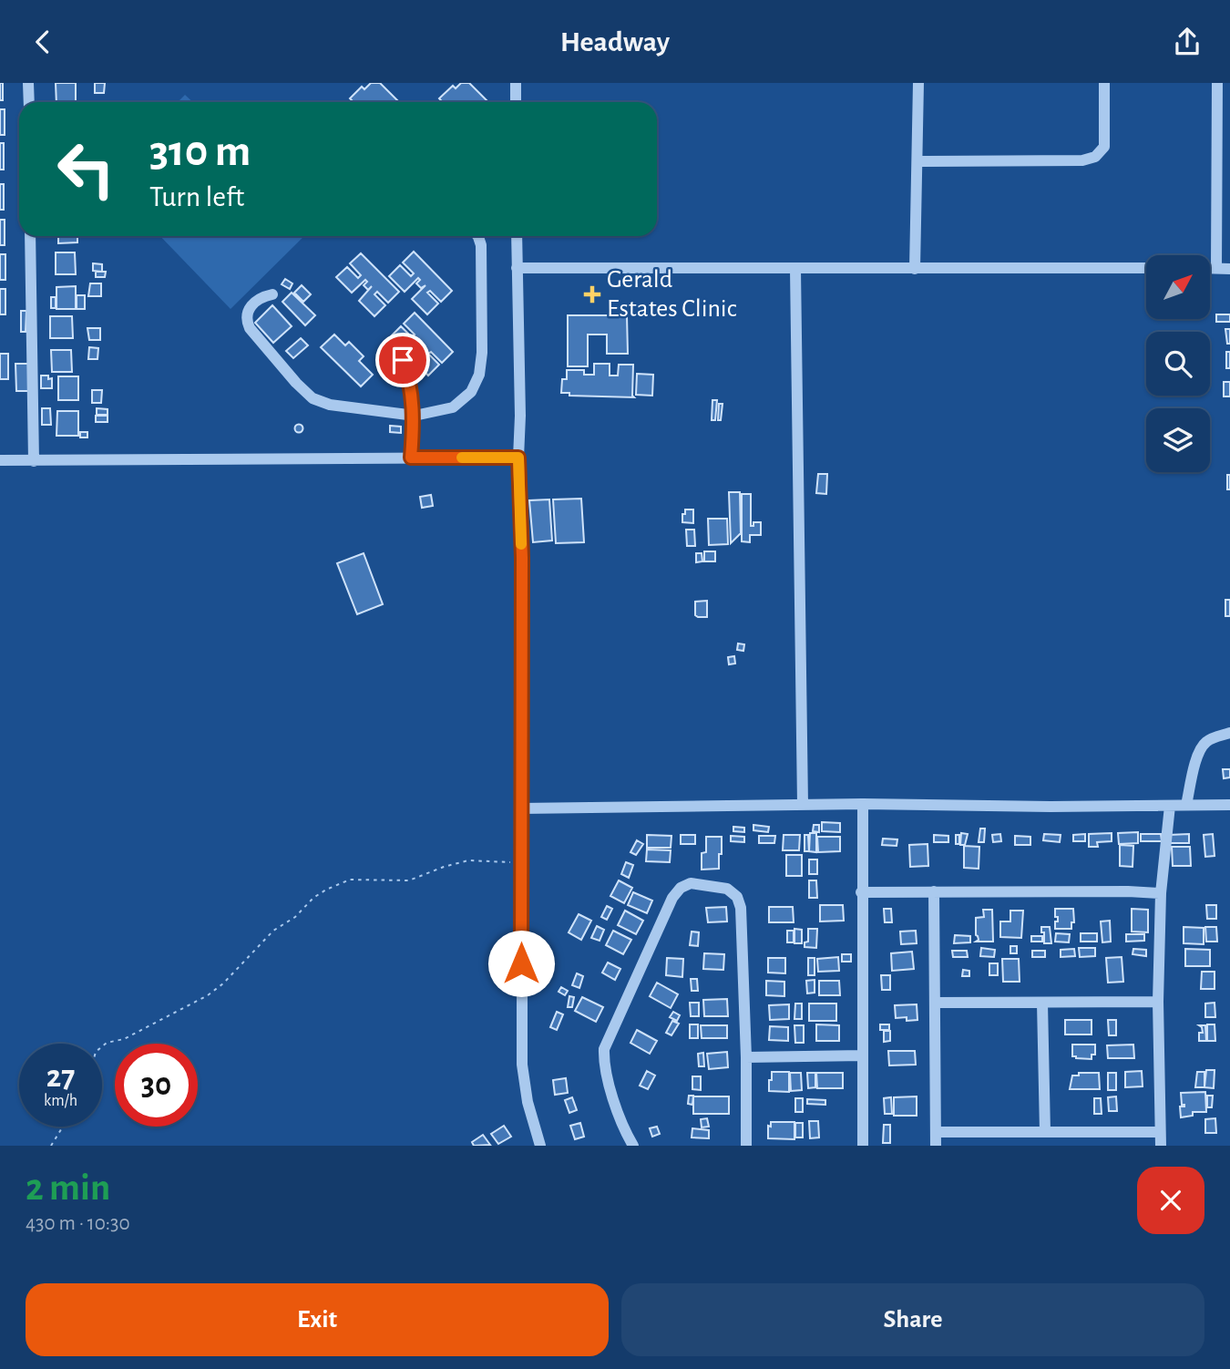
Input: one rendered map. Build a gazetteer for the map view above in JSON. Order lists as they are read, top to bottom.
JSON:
{
  "places": {
    "health": ["Gerald Estates Clinic"]
  },
  "north": "top right",
  "page": {
    "header": "Headway",
    "turn": ["310 m", "Turn left"],
    "speed": "27 km/h",
    "limit": "30",
    "heading": ["2 min", "430 m · 10:30"],
    "buttons": ["Exit", "Share"]
  }
}
